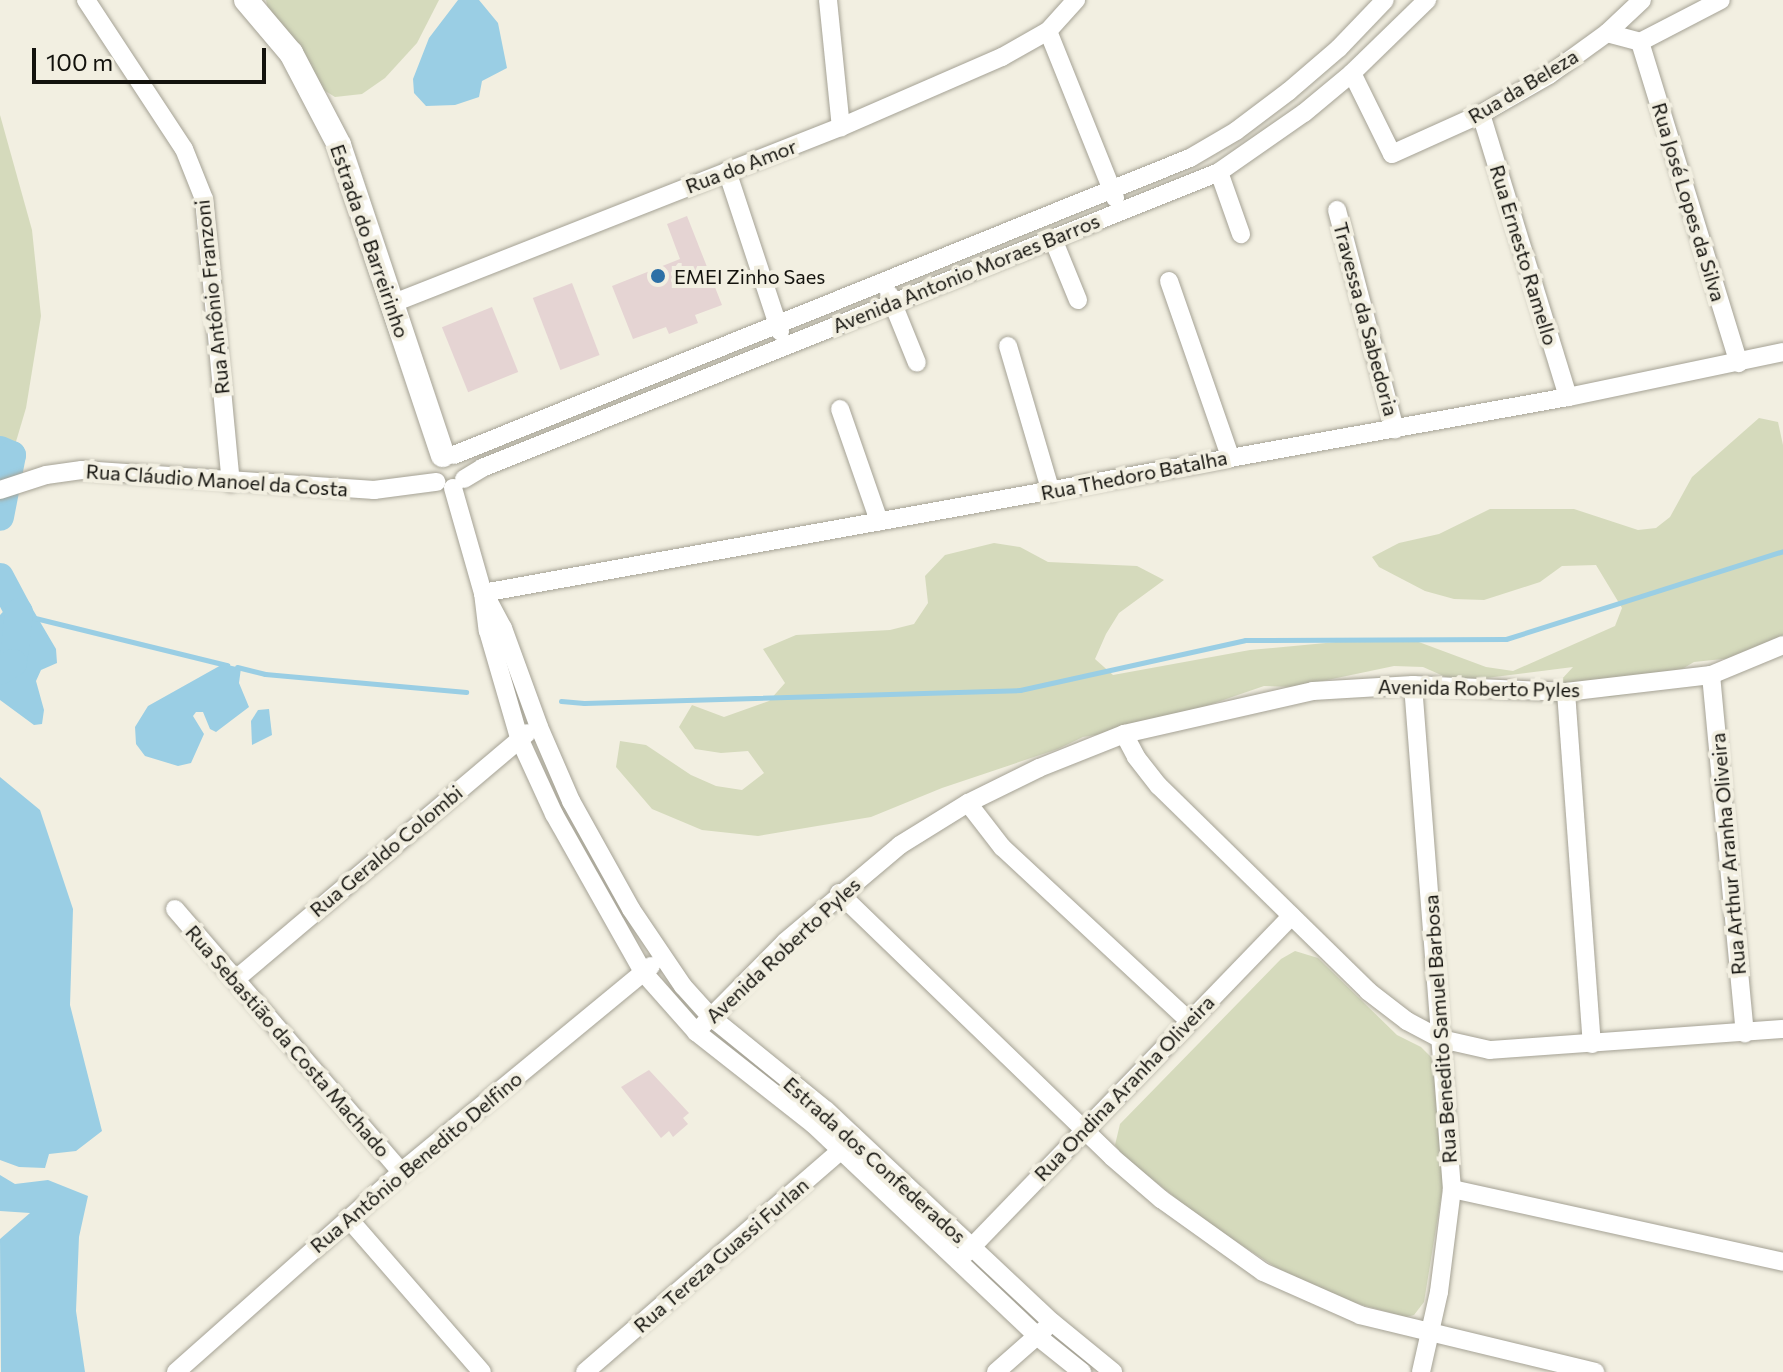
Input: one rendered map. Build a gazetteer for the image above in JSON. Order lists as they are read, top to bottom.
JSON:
{
  "streets": {
    "main road": ["Estrada do Barreirinho"],
    "street": [
      "Rua da Beleza",
      "Rua do Amor",
      "Rua José Lopes da Silva",
      "Rua Ernesto Ramello",
      "Avenida Antonio Moraes Barros",
      "Rua Antônio Franzoni",
      "Travessa da Sabedoria",
      "Rua Thedoro Batalha",
      "Rua Cláudio Manoel da Costa",
      "Avenida Roberto Pyles",
      "Rua Geraldo Colombi",
      "Rua Arthur Aranha Oliveira",
      "Rua Benedito Samuel Barbosa",
      "Rua Sebastião da Costa Machado",
      "Rua Ondina Aranha Oliveira",
      "Estrada dos Confederados",
      "Rua Antônio Benedito Delfino",
      "Rua Tereza Guassi Furlan"
    ]
  },
  "crossings": [
    ["Rua da Beleza", "Rua Ernesto Ramello"],
    ["Rua da Beleza", "Avenida Antonio Moraes Barros"],
    ["Rua do Amor", "Estrada do Barreirinho"],
    ["Rua José Lopes da Silva", "Rua Thedoro Batalha"],
    ["Estrada do Barreirinho", "Avenida Antonio Moraes Barros"],
    ["Estrada do Barreirinho", "Estrada dos Confederados"],
    ["Rua Ernesto Ramello", "Rua Thedoro Batalha"],
    ["Avenida Antonio Moraes Barros", "Rua Cláudio Manoel da Costa"],
    ["Avenida Antonio Moraes Barros", "Estrada dos Confederados"],
    ["Rua Antônio Franzoni", "Rua Cláudio Manoel da Costa"],
    ["Travessa da Sabedoria", "Rua Thedoro Batalha"],
    ["Rua Thedoro Batalha", "Estrada dos Confederados"],
    ["Rua Cláudio Manoel da Costa", "Estrada dos Confederados"],
    ["Avenida Roberto Pyles", "Rua Arthur Aranha Oliveira"],
    ["Avenida Roberto Pyles", "Rua Benedito Samuel Barbosa"],
    ["Avenida Roberto Pyles", "Estrada dos Confederados"],
    ["Rua Geraldo Colombi", "Rua Sebastião da Costa Machado"],
    ["Rua Geraldo Colombi", "Estrada dos Confederados"],
    ["Rua Sebastião da Costa Machado", "Rua Antônio Benedito Delfino"],
    ["Rua Ondina Aranha Oliveira", "Estrada dos Confederados"],
    ["Estrada dos Confederados", "Rua Antônio Benedito Delfino"],
    ["Estrada dos Confederados", "Rua Tereza Guassi Furlan"]
  ],
  "places": ["EMEI Zinho Saes"],
  "scale_bar": "100 m"
}
